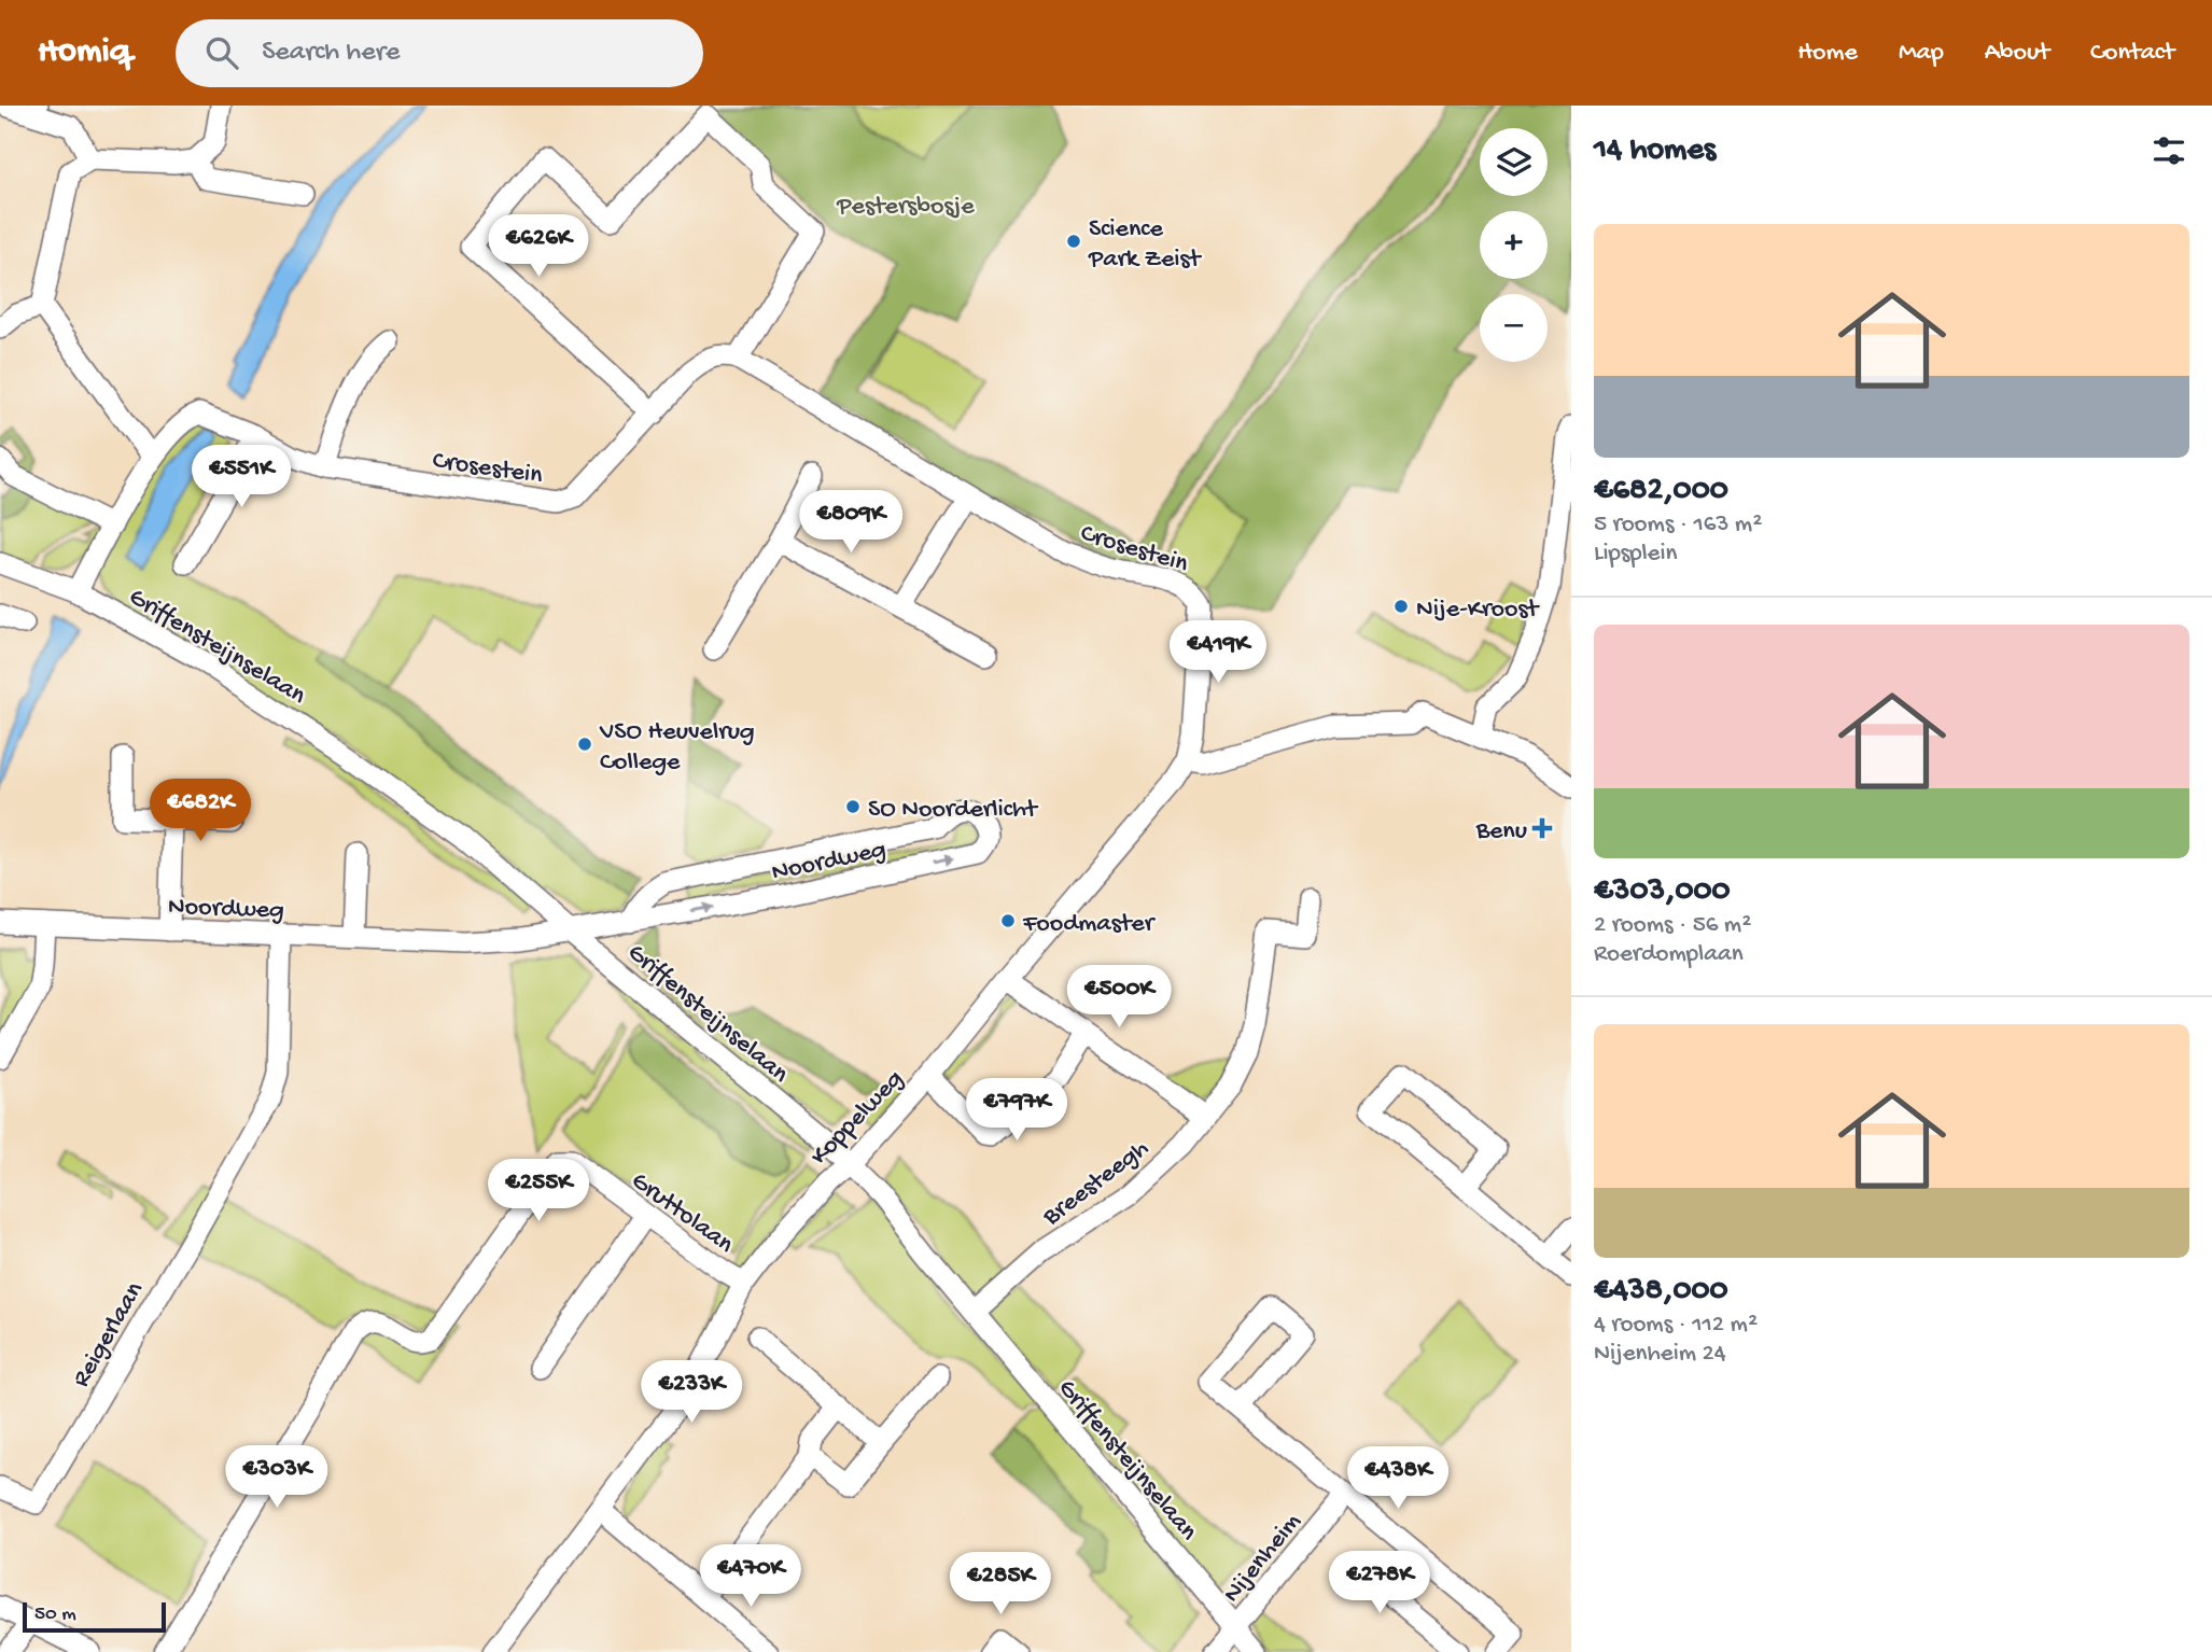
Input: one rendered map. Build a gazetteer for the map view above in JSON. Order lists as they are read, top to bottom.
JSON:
{
  "streets": {
    "street": [
      "Crosestein",
      "Griffensteijnselaan",
      "Noordweg",
      "Koppelweg",
      "Breesteegh",
      "Gruttolaan",
      "Reigerlaan",
      "Nijenheim"
    ]
  },
  "crossings": [
    ["Crosestein", "Griffensteijnselaan"],
    ["Crosestein", "Koppelweg"],
    ["Griffensteijnselaan", "Noordweg"],
    ["Griffensteijnselaan", "Koppelweg"],
    ["Griffensteijnselaan", "Breesteegh"],
    ["Griffensteijnselaan", "Nijenheim"],
    ["Noordweg", "Reigerlaan"],
    ["Koppelweg", "Gruttolaan"]
  ],
  "parks": ["Pestersbosje"],
  "places": {
    "other": [
      "Science Park Zeist",
      "Nije-Kroost",
      "VSO Heuvelrug College",
      "SO Noorderlicht",
      "Foodmaster"
    ],
    "health": ["Benu"]
  },
  "scale_bar": "50 m",
  "page": {
    "header": "Homiq",
    "search": "Search here",
    "nav": [
      "Home",
      "Map",
      "About",
      "Contact"
    ],
    "heading": "14 homes",
    "map_buttons": ["+", "−"],
    "list": [
      {
        "name": "€682,000",
        "note": "5 rooms · 163 m² · Lipsplein"
      },
      {
        "name": "€303,000",
        "note": "2 rooms · 56 m² · Roerdomplaan"
      },
      {
        "name": "€438,000",
        "note": "4 rooms · 112 m² · Nijenheim 24"
      }
    ],
    "price": [
      "€626K",
      "€551K",
      "€809K",
      "€419K",
      "€682K",
      "€500K",
      "€797K",
      "€255K",
      "€233K",
      "€303K",
      "€438K",
      "€470K",
      "€278K",
      "€285K"
    ],
    "scale": "50 m"
  }
}
